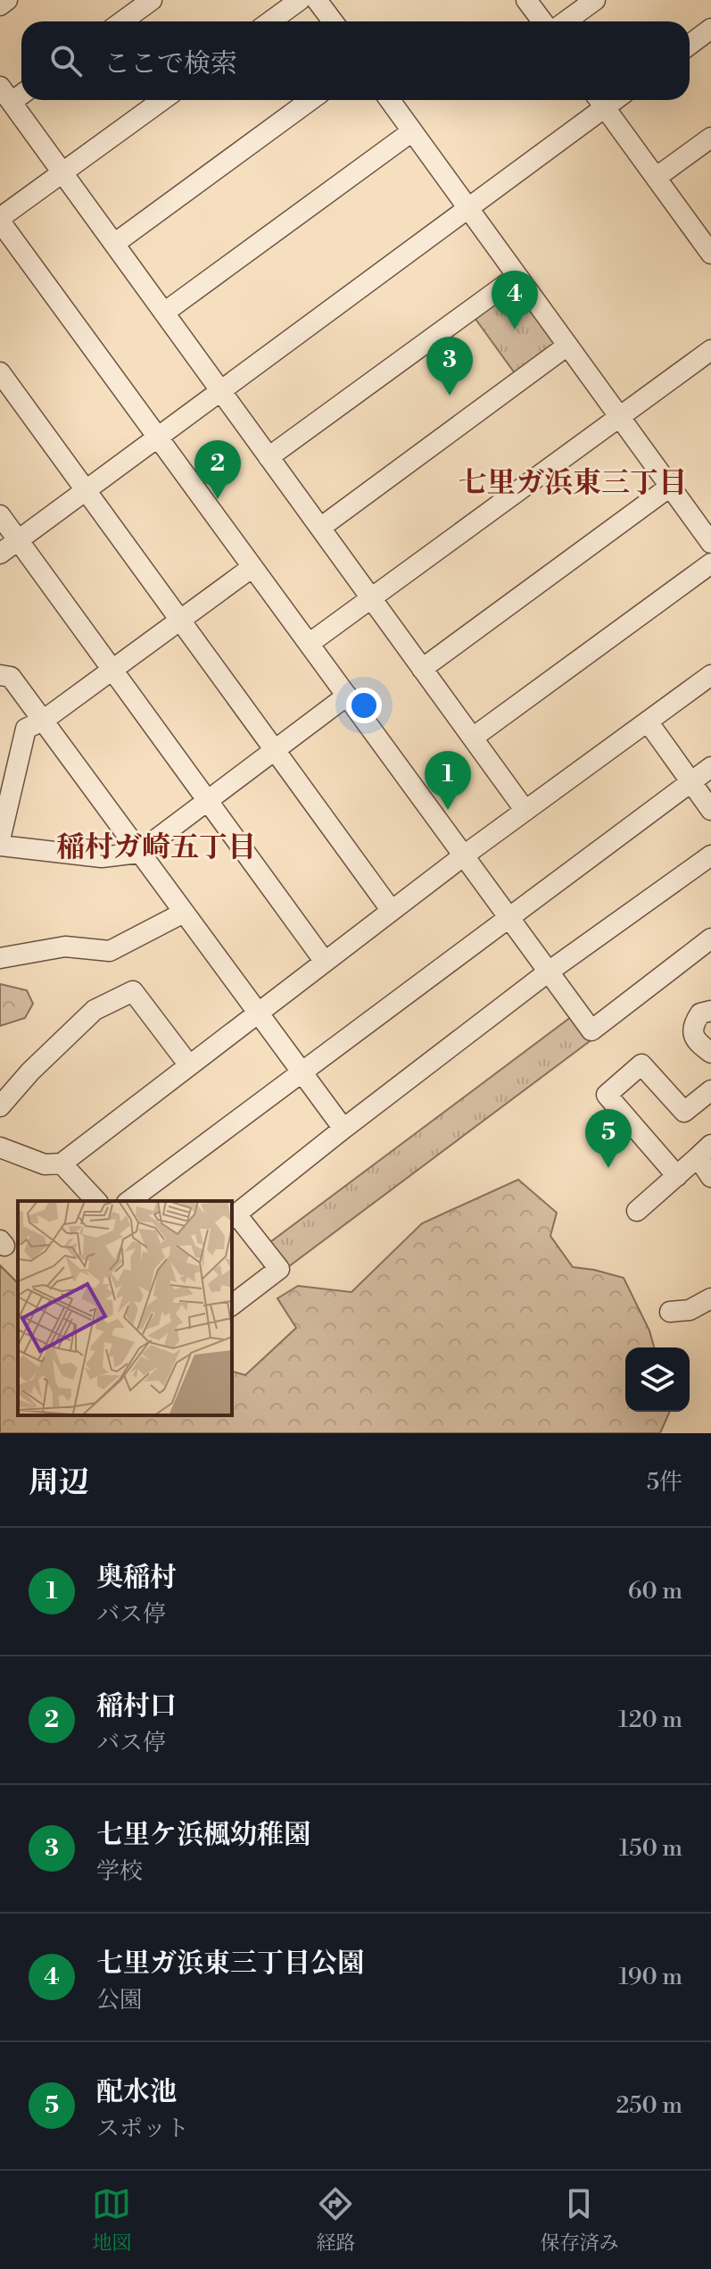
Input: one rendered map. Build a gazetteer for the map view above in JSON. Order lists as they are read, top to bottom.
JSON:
{
  "districts": ["七里ガ浜東三丁目", "稲村ガ崎五丁目"],
  "page": {
    "search": "ここで検索",
    "pins": [
      "4",
      "3",
      "2",
      "1",
      "5"
    ],
    "heading": ["周辺", "5件"],
    "list": [
      {
        "mark": "1",
        "name": "奥稲村",
        "note": "バス停",
        "value": "60 m"
      },
      {
        "mark": "2",
        "name": "稲村口",
        "note": "バス停",
        "value": "120 m"
      },
      {
        "mark": "3",
        "name": "七里ケ浜楓幼稚園",
        "note": "学校",
        "value": "150 m"
      },
      {
        "mark": "4",
        "name": "七里ガ浜東三丁目公園",
        "note": "公園",
        "value": "190 m"
      },
      {
        "mark": "5",
        "name": "配水池",
        "note": "スポット",
        "value": "250 m"
      }
    ],
    "nav": ["地図", "経路", "保存済み"]
  }
}
